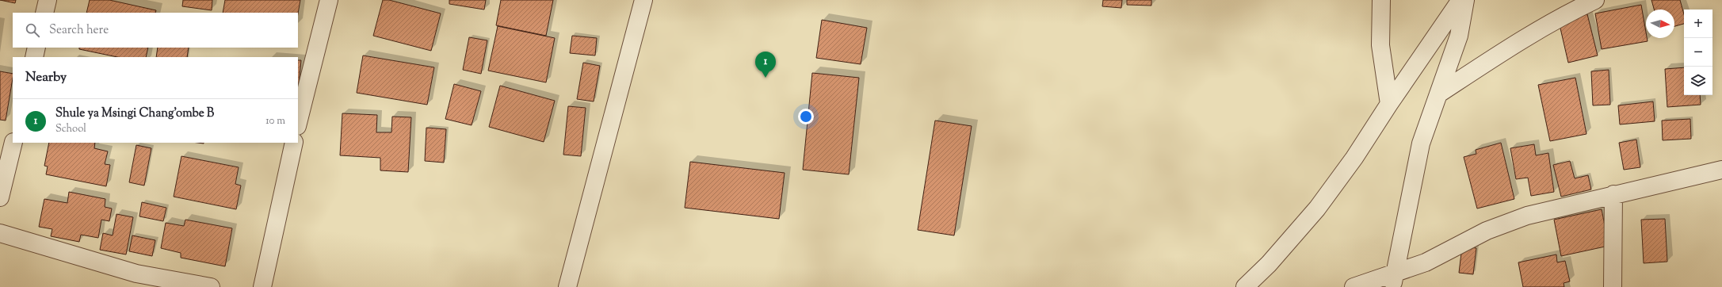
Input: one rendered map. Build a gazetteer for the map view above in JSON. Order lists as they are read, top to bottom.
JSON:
{
  "north": "right",
  "page": {
    "map_buttons": ["+", "−"],
    "search": "Search here",
    "pins": "1",
    "heading": "Nearby",
    "list": [
      {
        "mark": "1",
        "name": "Shule ya Msingi Chang'ombe B",
        "note": "School",
        "value": "10 m"
      }
    ]
  }
}
